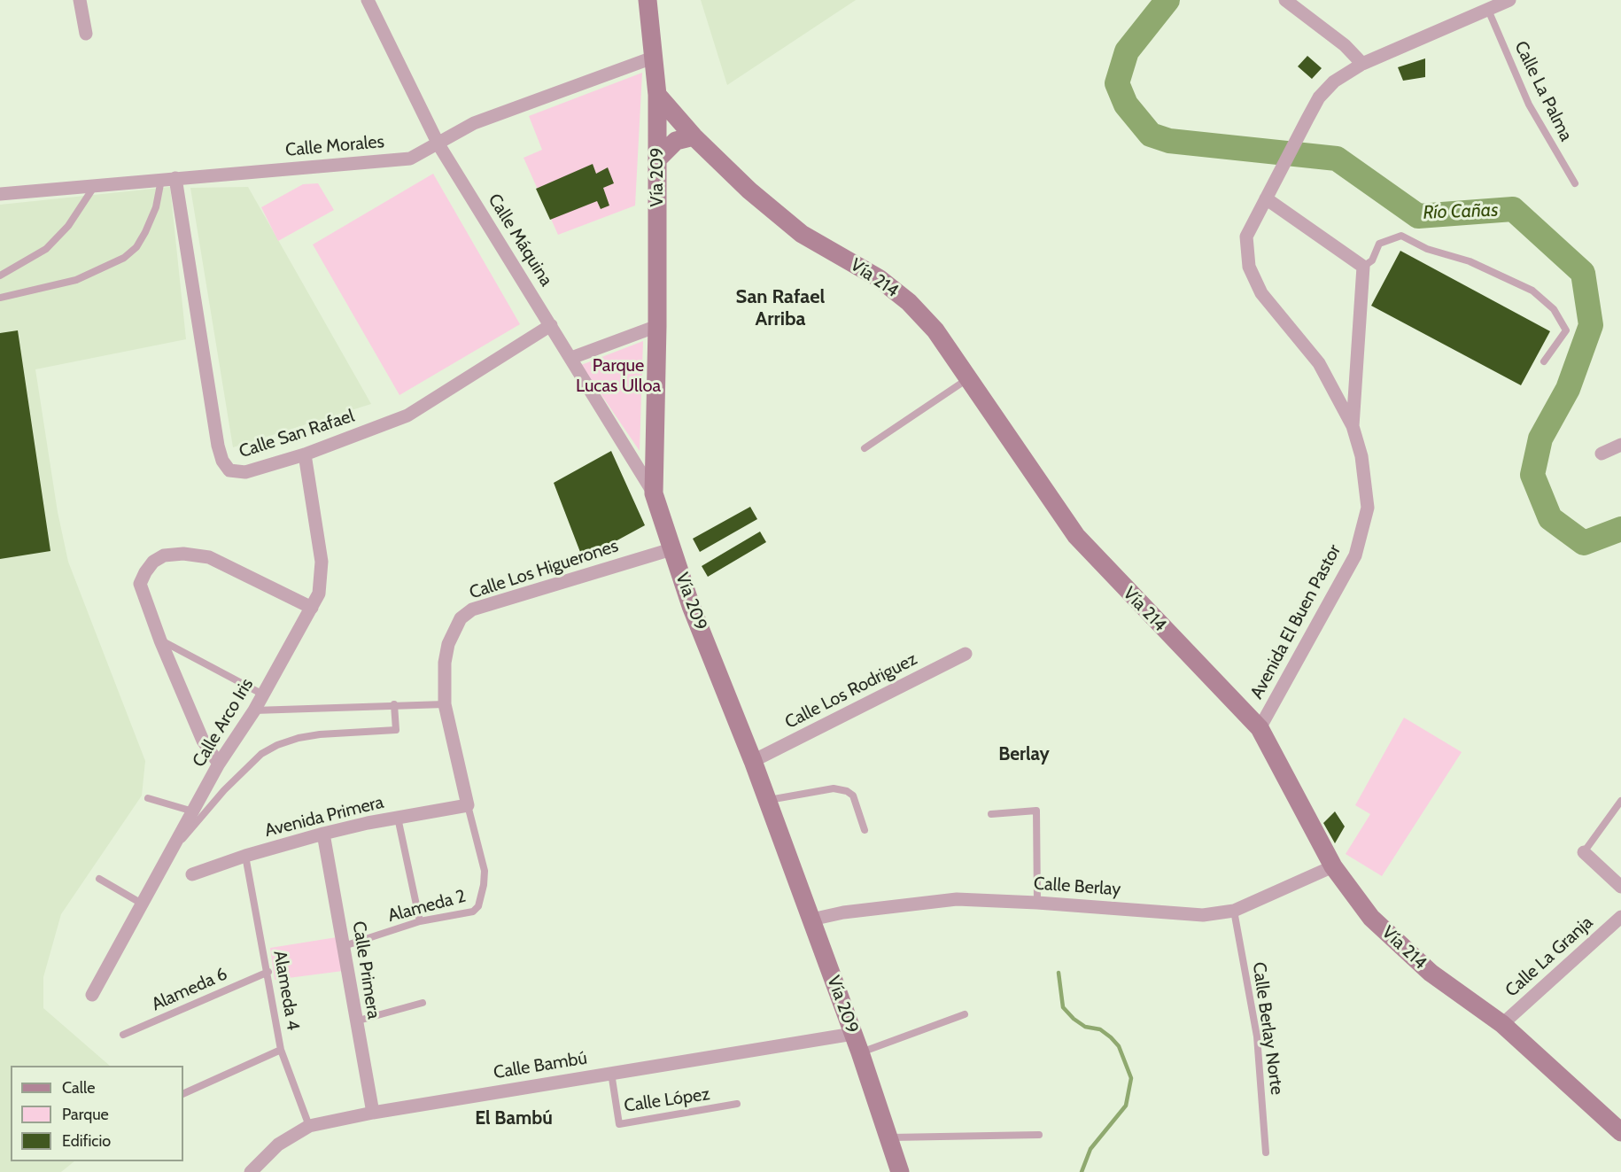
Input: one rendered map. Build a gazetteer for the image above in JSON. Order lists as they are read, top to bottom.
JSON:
{
  "streets": {
    "main road": ["Vía 209", "Vía 214"],
    "street": [
      "Calle Morales",
      "Calle Máquina",
      "Calle San Rafael",
      "Calle Los Higuerones",
      "Avenida El Buen Pastor",
      "Calle Los Rodriguez",
      "Calle Arco Iris",
      "Avenida Primera",
      "Calle Berlay",
      "Calle La Granja",
      "Calle Primera",
      "Calle Bambú"
    ],
    "lane": [
      "Calle La Palma",
      "Alameda 2",
      "Alameda 6",
      "Alameda 4",
      "Calle Berlay Norte",
      "Calle López"
    ]
  },
  "crossings": [
    ["Calle La Palma", "Avenida El Buen Pastor"],
    ["Calle Morales", "Vía 209"],
    ["Calle Morales", "Calle Máquina"],
    ["Calle Morales", "Calle San Rafael"],
    ["Vía 209", "Calle Máquina"],
    ["Vía 209", "Vía 214"],
    ["Vía 209", "Calle Los Higuerones"],
    ["Vía 209", "Calle Los Rodriguez"],
    ["Vía 209", "Calle Berlay"],
    ["Vía 209", "Calle Bambú"],
    ["Calle Máquina", "Calle San Rafael"],
    ["Vía 214", "Avenida El Buen Pastor"],
    ["Vía 214", "Calle Berlay"],
    ["Vía 214", "Calle La Granja"],
    ["Calle San Rafael", "Calle Arco Iris"],
    ["Calle Los Higuerones", "Avenida Primera"],
    ["Calle Los Higuerones", "Alameda 2"],
    ["Avenida Primera", "Alameda 2"],
    ["Avenida Primera", "Calle Primera"],
    ["Avenida Primera", "Alameda 4"],
    ["Calle Berlay", "Calle Berlay Norte"],
    ["Alameda 2", "Calle Primera"],
    ["Calle Primera", "Calle Bambú"],
    ["Alameda 6", "Alameda 4"],
    ["Alameda 4", "Calle Bambú"],
    ["Calle Bambú", "Calle López"]
  ],
  "districts": ["San Rafael Arriba", "Berlay", "El Bambú"],
  "water": ["Río Cañas"],
  "parks": ["Parque Lucas Ulloa"],
  "legend": ["Calle", "Parque", "Edificio"]
}
